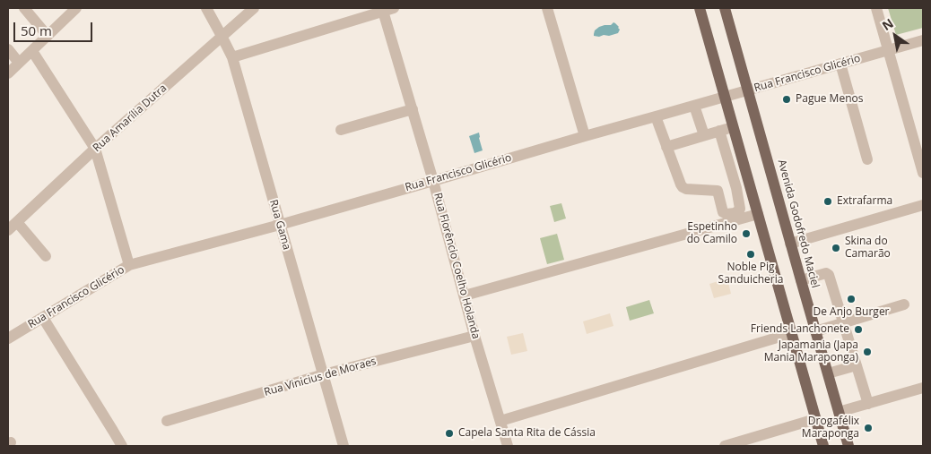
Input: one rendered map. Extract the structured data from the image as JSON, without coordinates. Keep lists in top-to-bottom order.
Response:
{
  "streets": {
    "main road": ["Avenida Godofredo Maciel"],
    "street": [
      "Rua Francisco Glicério",
      "Rua Amarília Dutra",
      "Rua Gama",
      "Rua Florêncio Coelho Holanda",
      "Rua Vinicius de Moraes"
    ]
  },
  "crossings": [
    ["Rua Francisco Glicério", "Avenida Godofredo Maciel"],
    ["Rua Francisco Glicério", "Rua Gama"],
    ["Rua Francisco Glicério", "Rua Florêncio Coelho Holanda"],
    ["Rua Amarília Dutra", "Rua Gama"],
    ["Rua Gama", "Rua Vinicius de Moraes"],
    ["Rua Florêncio Coelho Holanda", "Rua Vinicius de Moraes"]
  ],
  "places": [
    "Pague Menos",
    "Extrafarma",
    "Espetinho do Camilo",
    "Skina do Camarão",
    "Noble Pig Sanduicheria",
    "De Anjo Burger",
    "Friends Lanchonete",
    "Japamania (Japa Mania Maraponga)",
    "Drogafélix Maraponga",
    "Capela Santa Rita de Cássia"
  ],
  "scale_bar": "50 m",
  "north": "top left"
}
